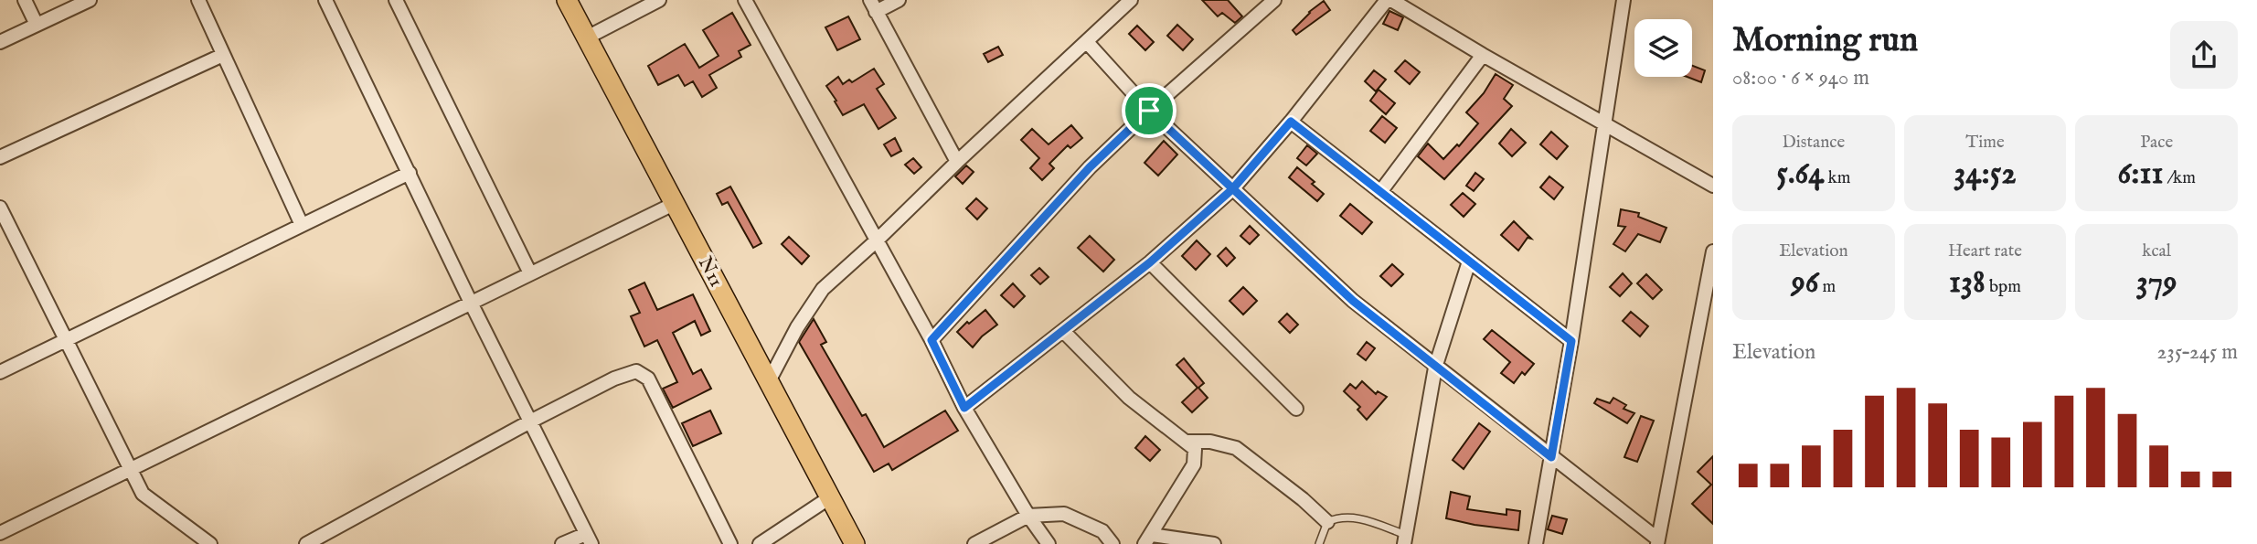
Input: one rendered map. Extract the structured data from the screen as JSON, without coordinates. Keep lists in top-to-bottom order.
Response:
{
  "streets": {
    "main road": ["N11"]
  },
  "page": {
    "heading": ["Morning run", "08:00 · 6 × 940 m"],
    "stats": [
      ["Distance", "5.64 km"],
      ["Time", "34:52"],
      ["Pace", "6:11 /km"],
      ["Elevation", "96 m"],
      ["Heart rate", "138 bpm"],
      ["kcal", "379"]
    ],
    "chart": ["Elevation", "235–245 m"]
  }
}
